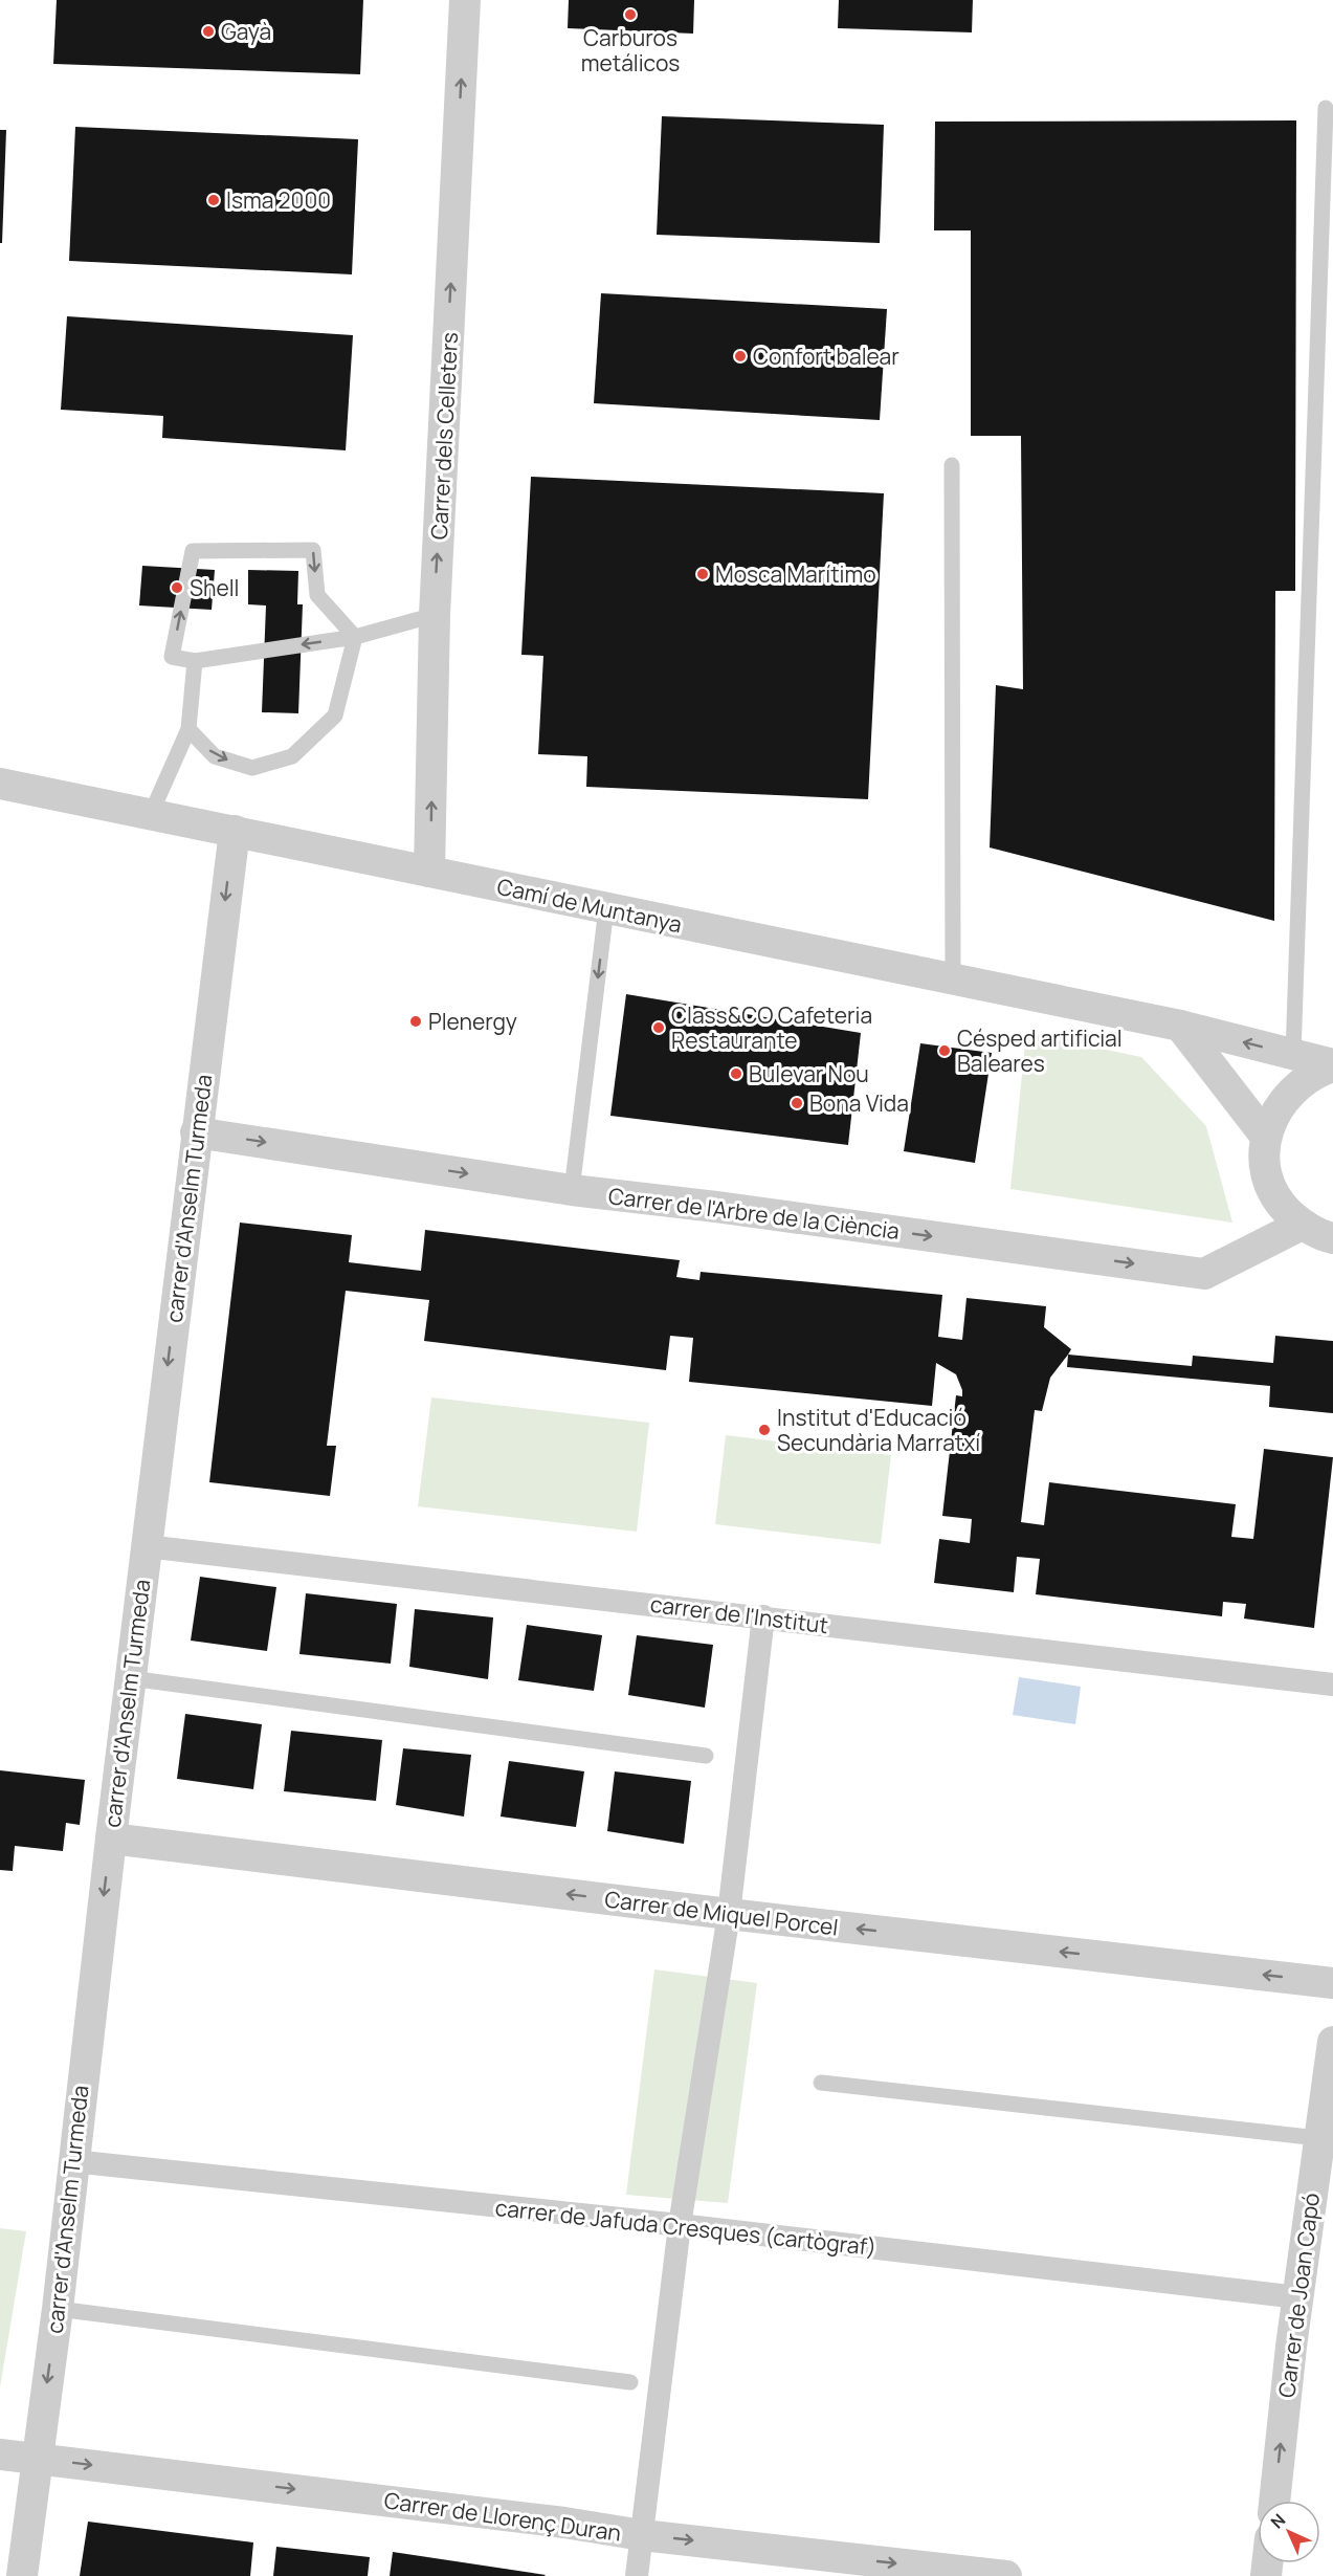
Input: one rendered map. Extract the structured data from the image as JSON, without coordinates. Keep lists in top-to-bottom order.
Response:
{
  "streets": {
    "street": [
      "Carrer dels Celleters",
      "Camí de Muntanya",
      "carrer d'Anselm Turmeda",
      "Carrer de l'Arbre de la Ciència",
      "carrer de l'Institut",
      "Carrer de Miquel Porcel",
      "carrer de Jafuda Cresques (cartògraf)",
      "Carrer de Joan Capó",
      "Carrer de Llorenç Duran"
    ]
  },
  "crossings": [
    ["Carrer dels Celleters", "Camí de Muntanya"],
    ["Camí de Muntanya", "carrer d'Anselm Turmeda"],
    ["carrer d'Anselm Turmeda", "Carrer de l'Arbre de la Ciència"],
    ["carrer d'Anselm Turmeda", "carrer de l'Institut"],
    ["carrer d'Anselm Turmeda", "Carrer de Miquel Porcel"],
    ["carrer d'Anselm Turmeda", "carrer de Jafuda Cresques (cartògraf)"],
    ["carrer d'Anselm Turmeda", "Carrer de Llorenç Duran"],
    ["carrer de Jafuda Cresques (cartògraf)", "Carrer de Joan Capó"]
  ],
  "one_way": [
    "Carrer dels Celleters",
    "carrer d'Anselm Turmeda",
    "Carrer de l'Arbre de la Ciència",
    "Carrer de Miquel Porcel",
    "Carrer de Joan Capó",
    "Carrer de Llorenç Duran"
  ],
  "places": [
    "Carburos metálicos",
    "Gayà",
    "Isma 2000",
    "Confort balear",
    "Mosca Marítimo",
    "Shell",
    "Plenergy",
    "Class&CO Cafeteria Restaurante",
    "Césped artificial Baleares",
    "Bulevar Nou",
    "Bona Vida",
    "Institut d'Educació Secundària Marratxí"
  ],
  "north": "top left"
}
